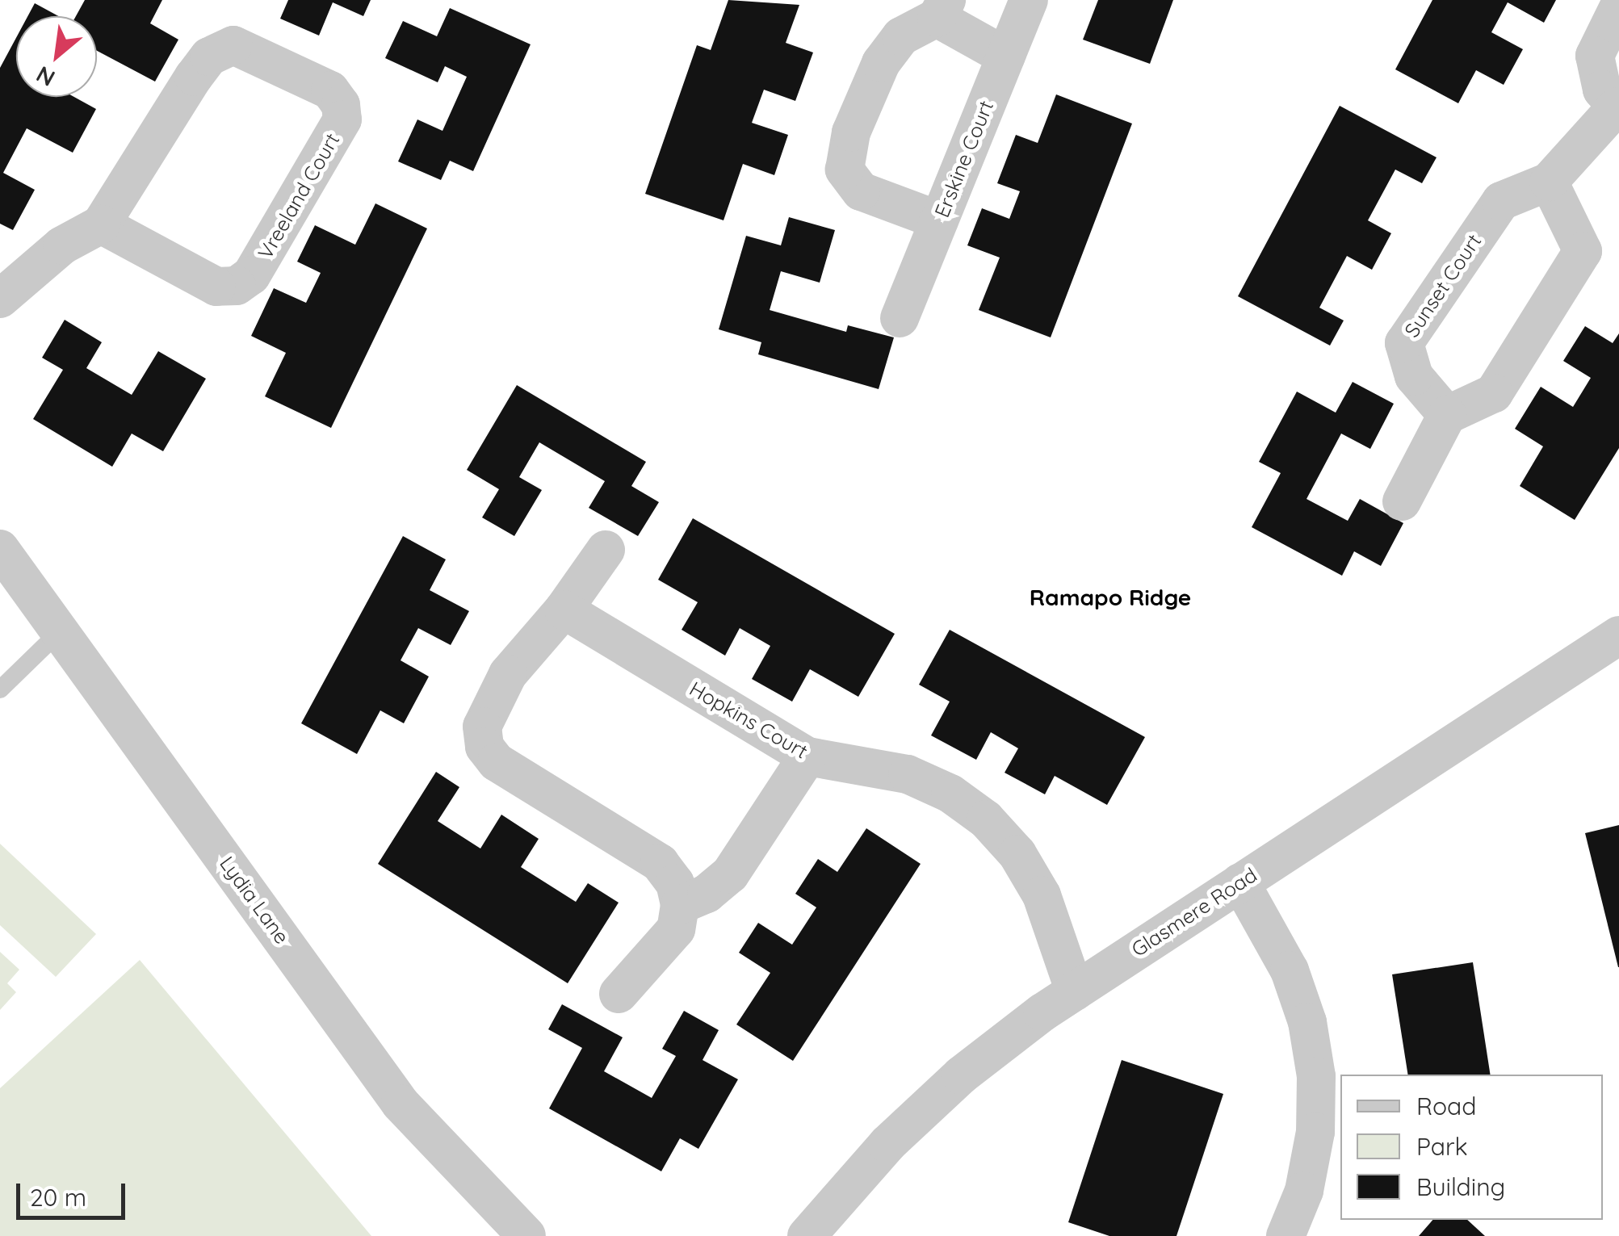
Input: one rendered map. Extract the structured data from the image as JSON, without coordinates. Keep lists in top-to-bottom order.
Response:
{
  "streets": {
    "street": [
      "Erskine Court",
      "Vreeland Court",
      "Sunset Court",
      "Hopkins Court",
      "Lydia Lane",
      "Glasmere Road"
    ]
  },
  "crossings": [
    ["Hopkins Court", "Glasmere Road"]
  ],
  "districts": ["Ramapo Ridge"],
  "legend": ["Road", "Park", "Building"],
  "scale_bar": "20 m",
  "north": "bottom left"
}
